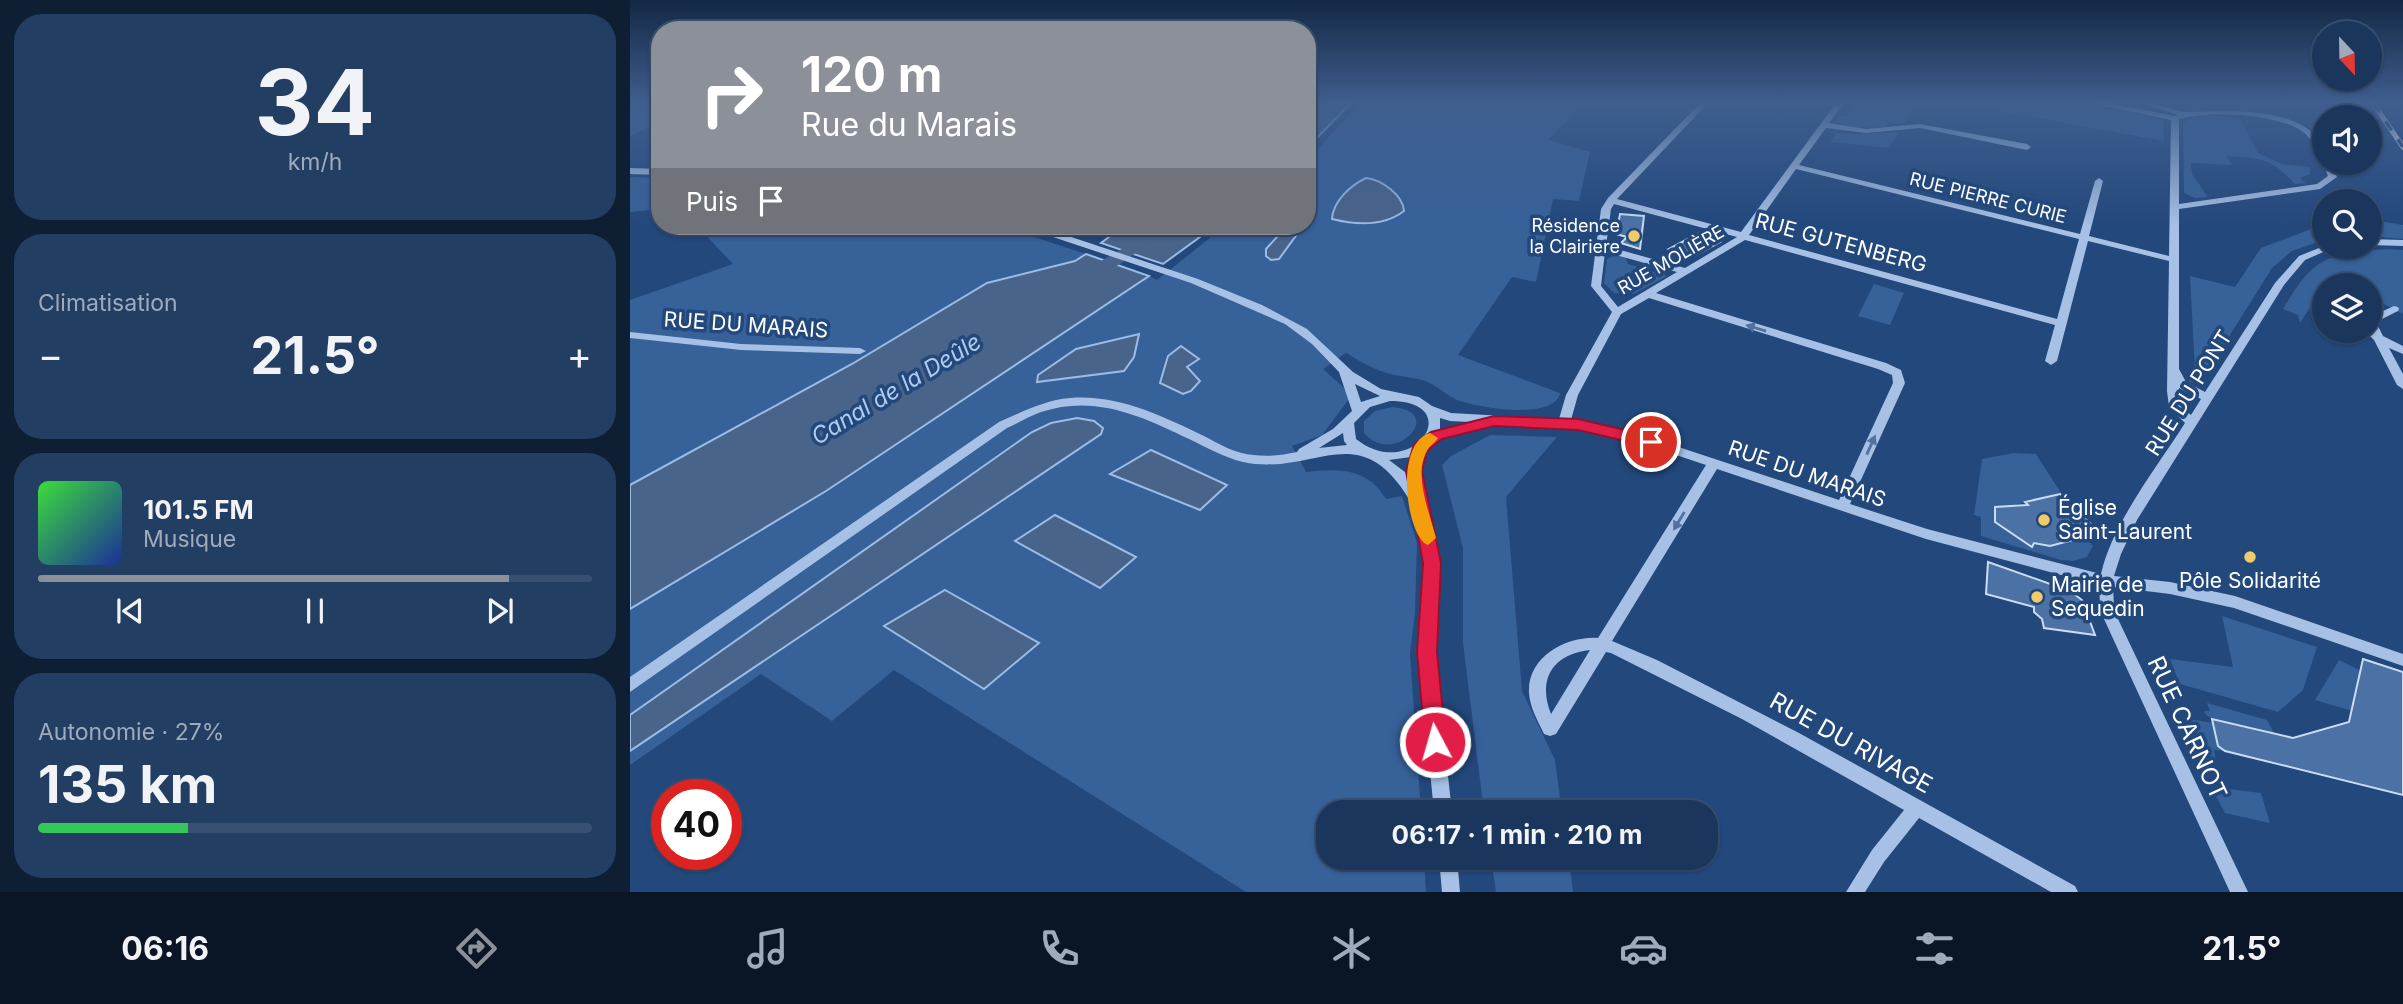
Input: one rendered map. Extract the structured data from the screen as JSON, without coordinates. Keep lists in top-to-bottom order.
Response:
{
  "streets": {
    "street": [
      "RUE PIERRE CURIE",
      "RUE GUTENBERG",
      "RUE MOLIÈRE",
      "RUE DU MARAIS",
      "RUE DU PONT",
      "RUE CARNOT",
      "RUE DU RIVAGE"
    ]
  },
  "crossings": [
    ["RUE PIERRE CURIE", "RUE MOLIÈRE"],
    ["RUE GUTENBERG", "RUE MOLIÈRE"],
    ["RUE DU MARAIS", "RUE DU PONT"],
    ["RUE DU MARAIS", "RUE CARNOT"],
    ["RUE DU PONT", "RUE CARNOT"]
  ],
  "water": ["Canal de la Deûle"],
  "places": [
    "Résidence la Clairiere",
    "Église Saint-Laurent",
    "Pôle Solidarité",
    "Mairie de Sequedin"
  ],
  "north": "bottom",
  "page": {
    "tile": [
      ["34", "km/h"],
      "Climatisation",
      ["Autonomie · 27%", "135 km"]
    ],
    "turn": ["120 m", "Rue du Marais"],
    "then": "Puis",
    "heat": ["−", "21.5°", "+"],
    "song": ["101.5 FM", "Musique"],
    "limit": "40",
    "trip": "06:17 · 1 min · 210 m",
    "tabs": ["06:16", "21.5°"]
  }
}
